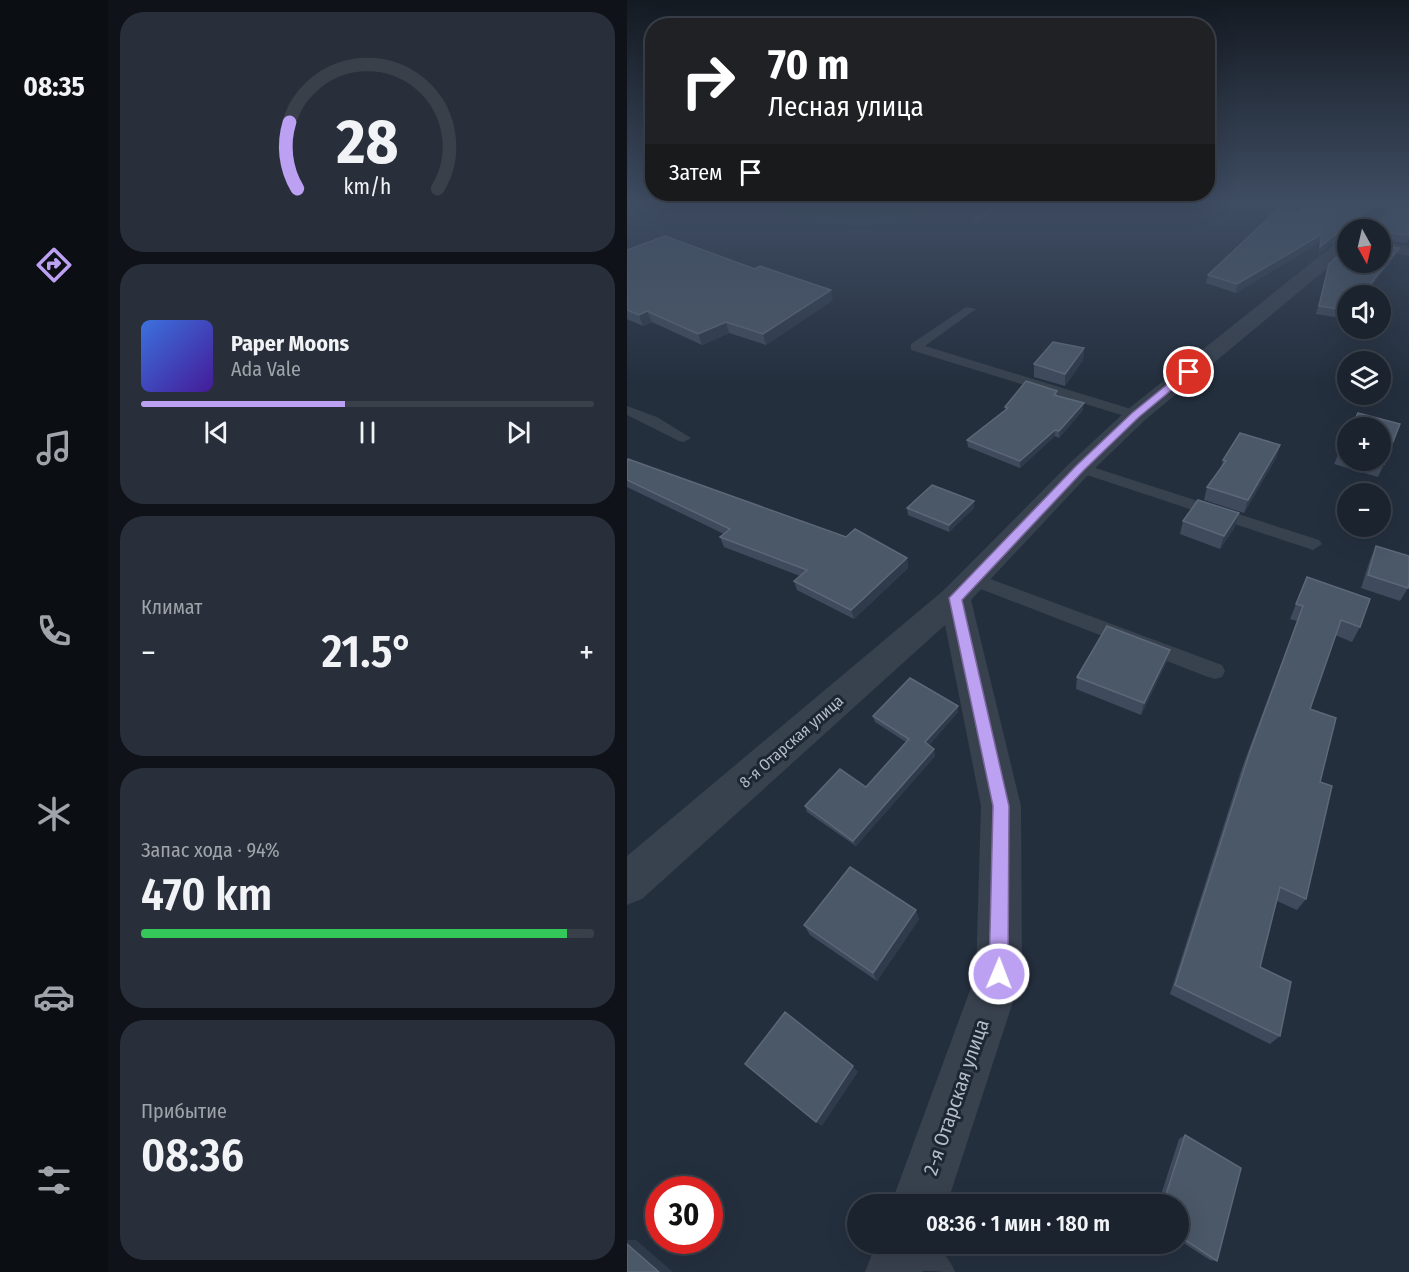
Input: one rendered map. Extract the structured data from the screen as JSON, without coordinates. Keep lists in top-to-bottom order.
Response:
{
  "streets": {
    "street": ["8-я Отарская улица", "2-я Отарская улица"]
  },
  "crossings": [
    ["8-я Отарская улица", "2-я Отарская улица"]
  ],
  "north": "bottom",
  "page": {
    "tabs": "08:35",
    "turn": ["70 m", "Лесная улица"],
    "then": "Затем",
    "map_buttons": ["+", "−"],
    "song": ["Paper Moons", "Ada Vale"],
    "tile": [
      "Климат",
      ["Запас хода · 94%", "470 km"],
      ["Прибытие", "08:36"]
    ],
    "heat": ["−", "21.5°", "+"],
    "limit": "30",
    "trip": "08:36 · 1 мин · 180 m",
    "gauge": ["28", "km/h"]
  }
}
